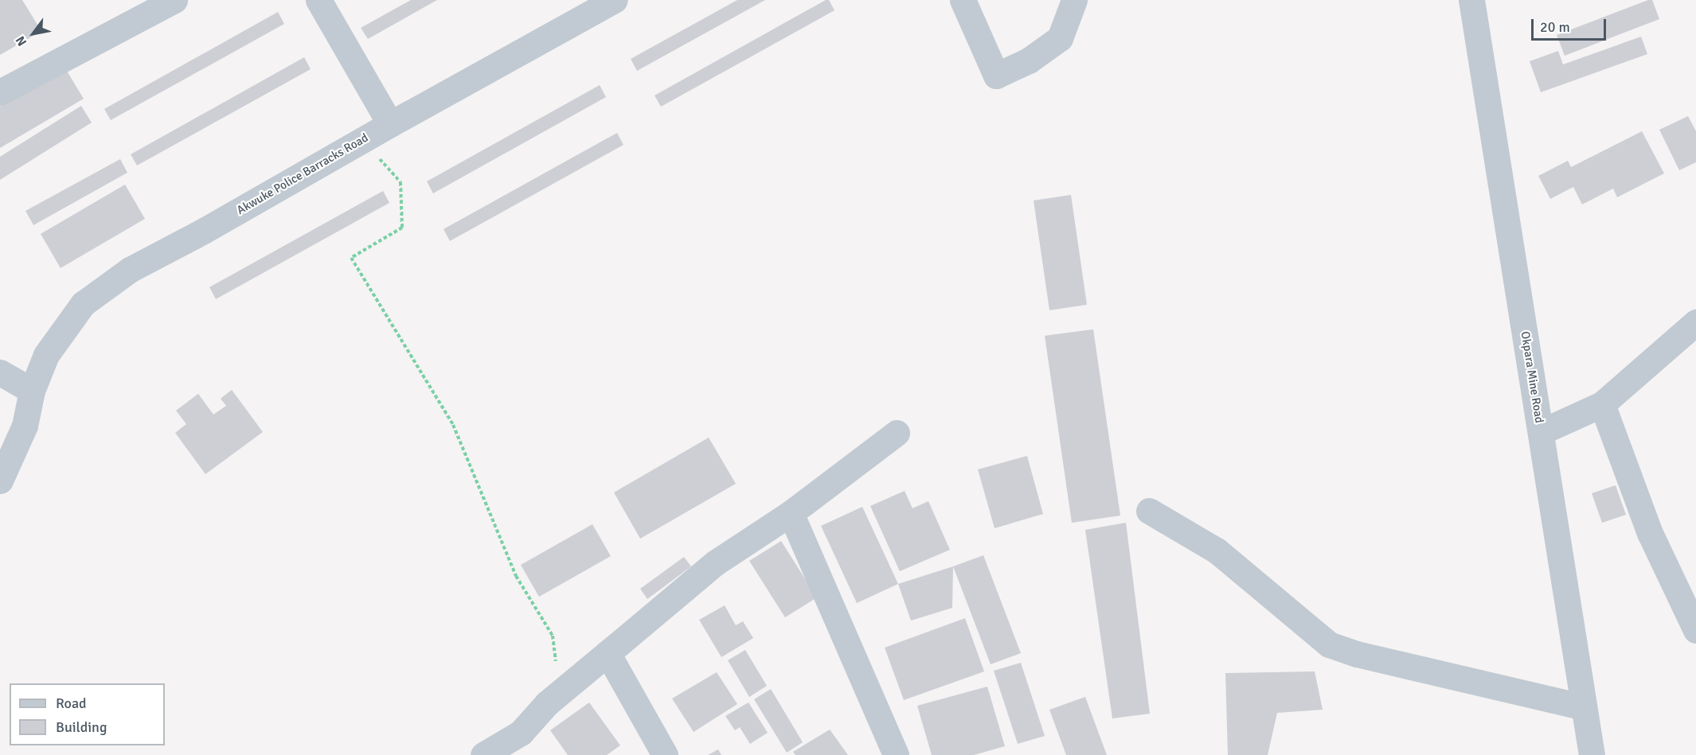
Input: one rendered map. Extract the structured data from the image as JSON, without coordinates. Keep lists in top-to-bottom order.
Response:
{
  "streets": {
    "street": ["Akwuke Police Barracks Road", "Okpara Mine Road"]
  },
  "legend": ["Road", "Building"],
  "scale_bar": "20 m",
  "north": "bottom left"
}
